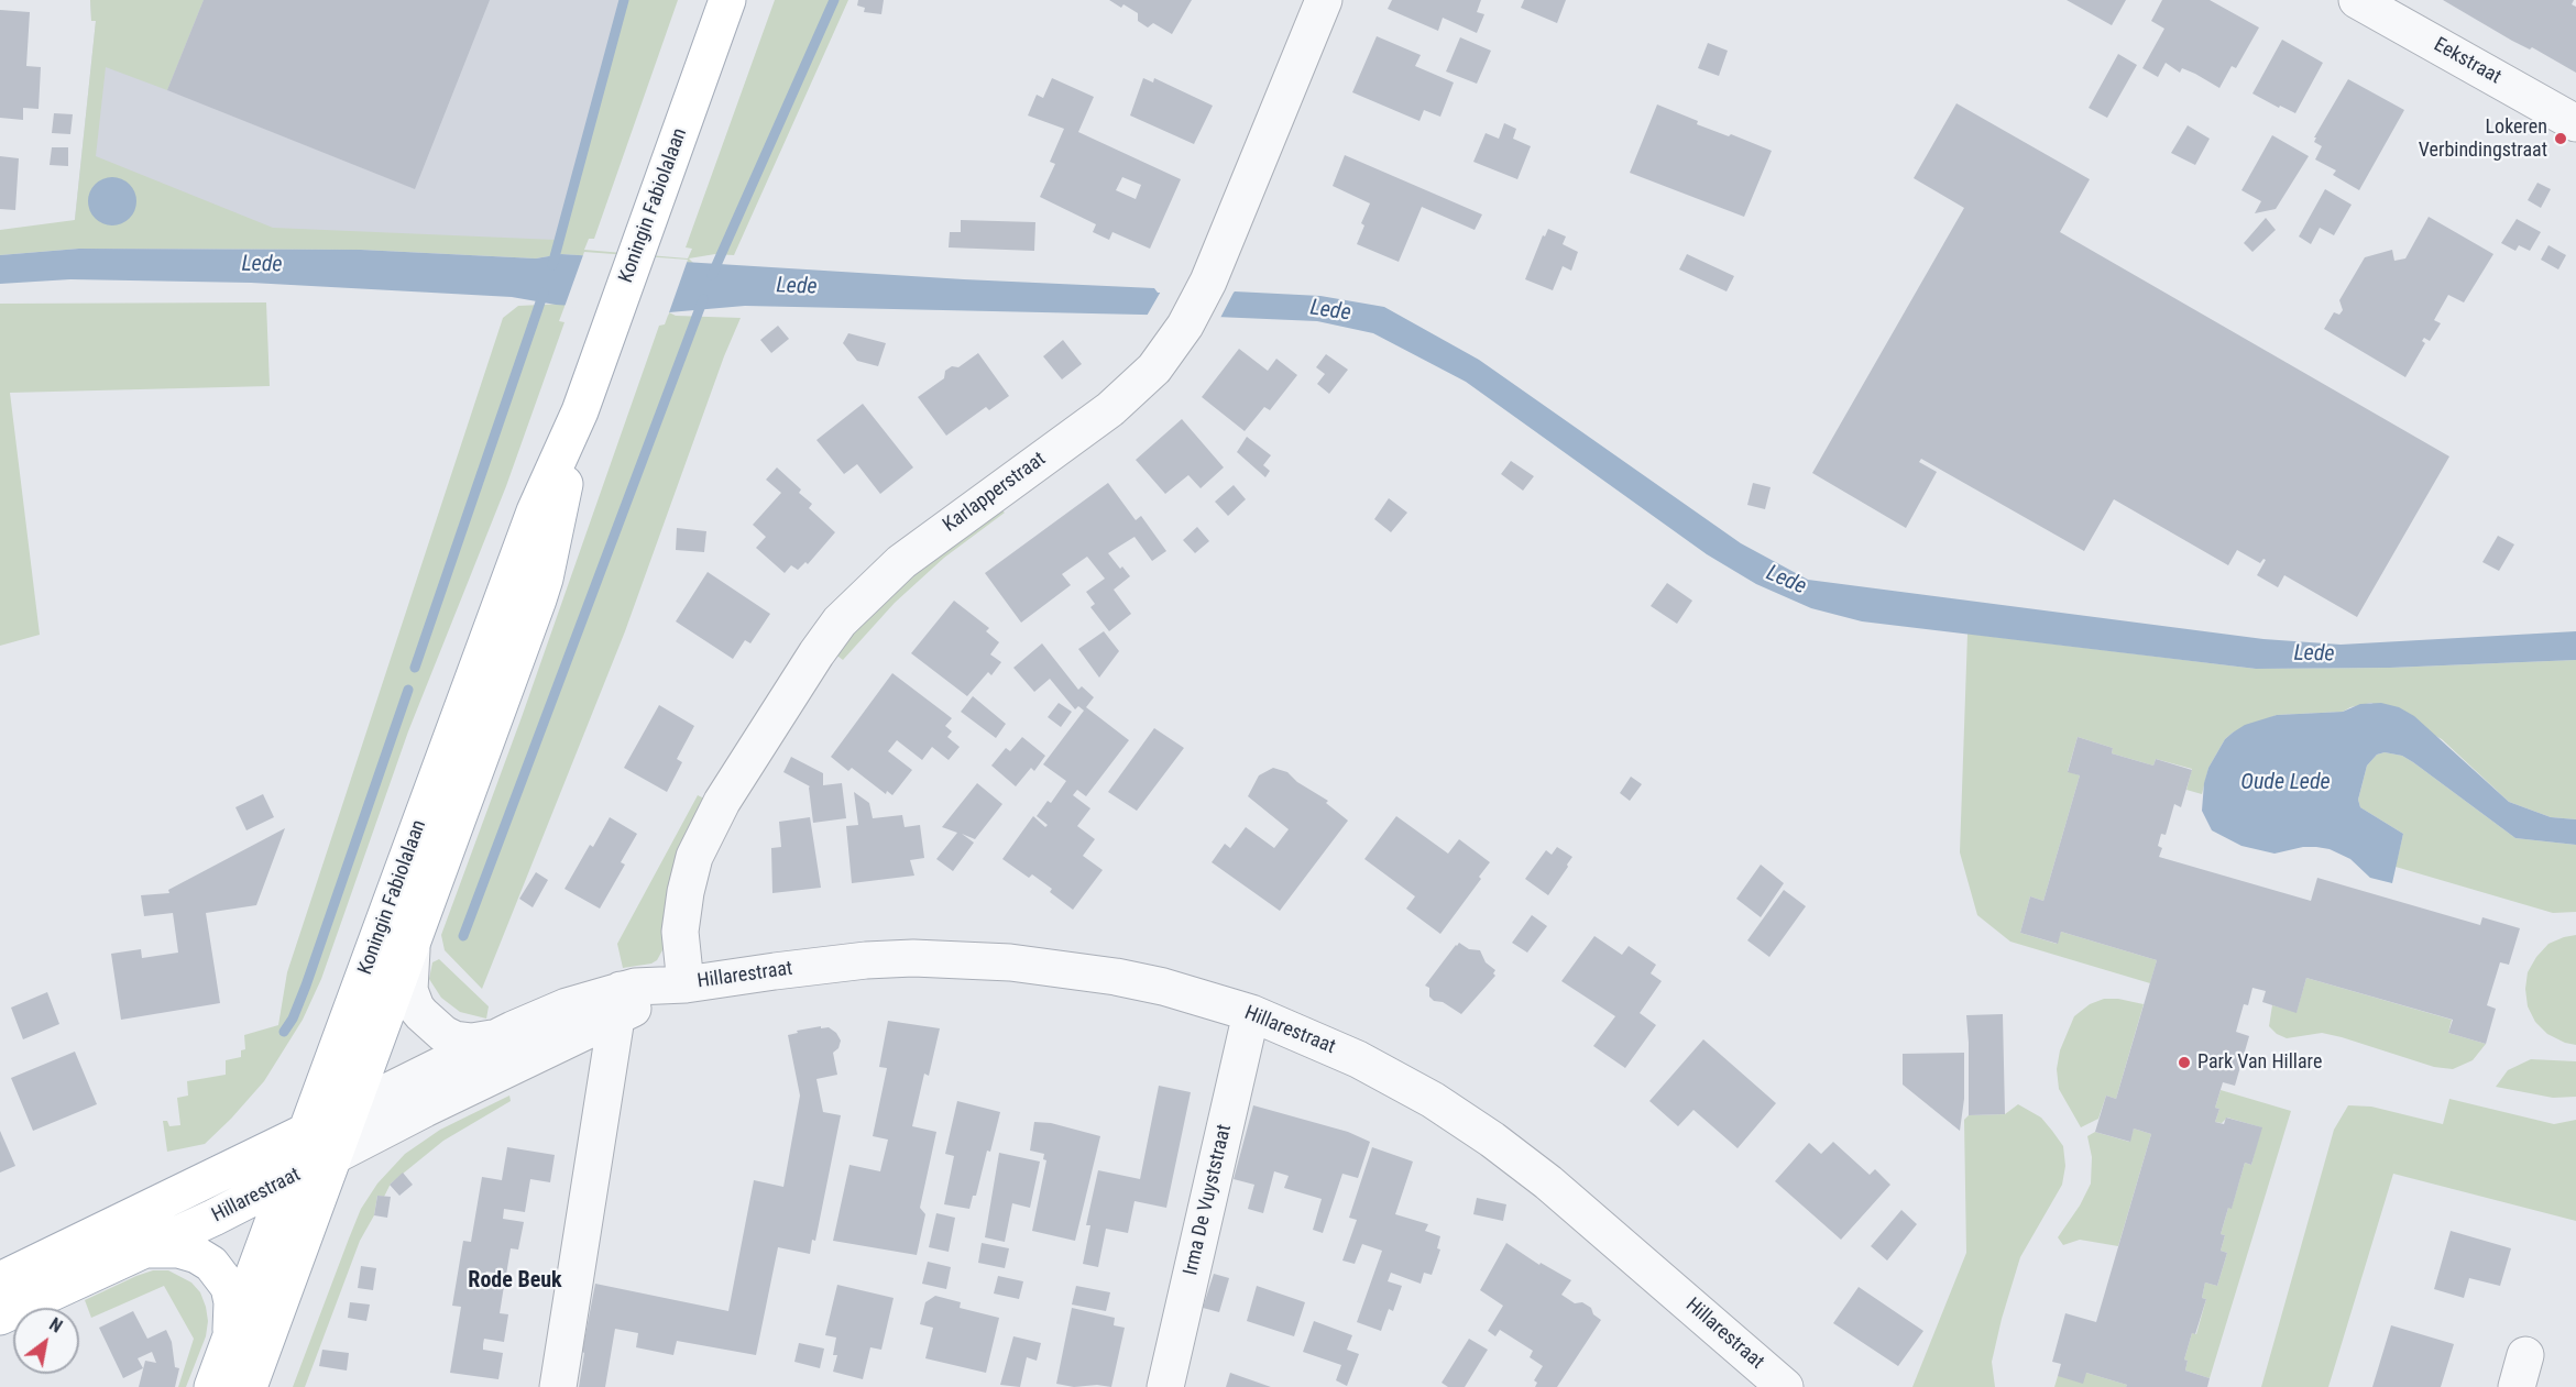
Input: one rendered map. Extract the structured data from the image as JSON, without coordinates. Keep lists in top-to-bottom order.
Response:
{
  "streets": {
    "main road": ["Koningin Fabiolalaan", "Hillarestraat"],
    "street": ["Eekstraat", "Karlapperstraat", "Irma De Vuyststraat"]
  },
  "crossings": [
    ["Koningin Fabiolalaan", "Hillarestraat"],
    ["Karlapperstraat", "Hillarestraat"],
    ["Hillarestraat", "Irma De Vuyststraat"]
  ],
  "districts": ["Rode Beuk"],
  "water": ["Lede", "Oude Lede"],
  "places": ["Lokeren Verbindingstraat", "Park Van Hillare"],
  "north": "top right"
}
